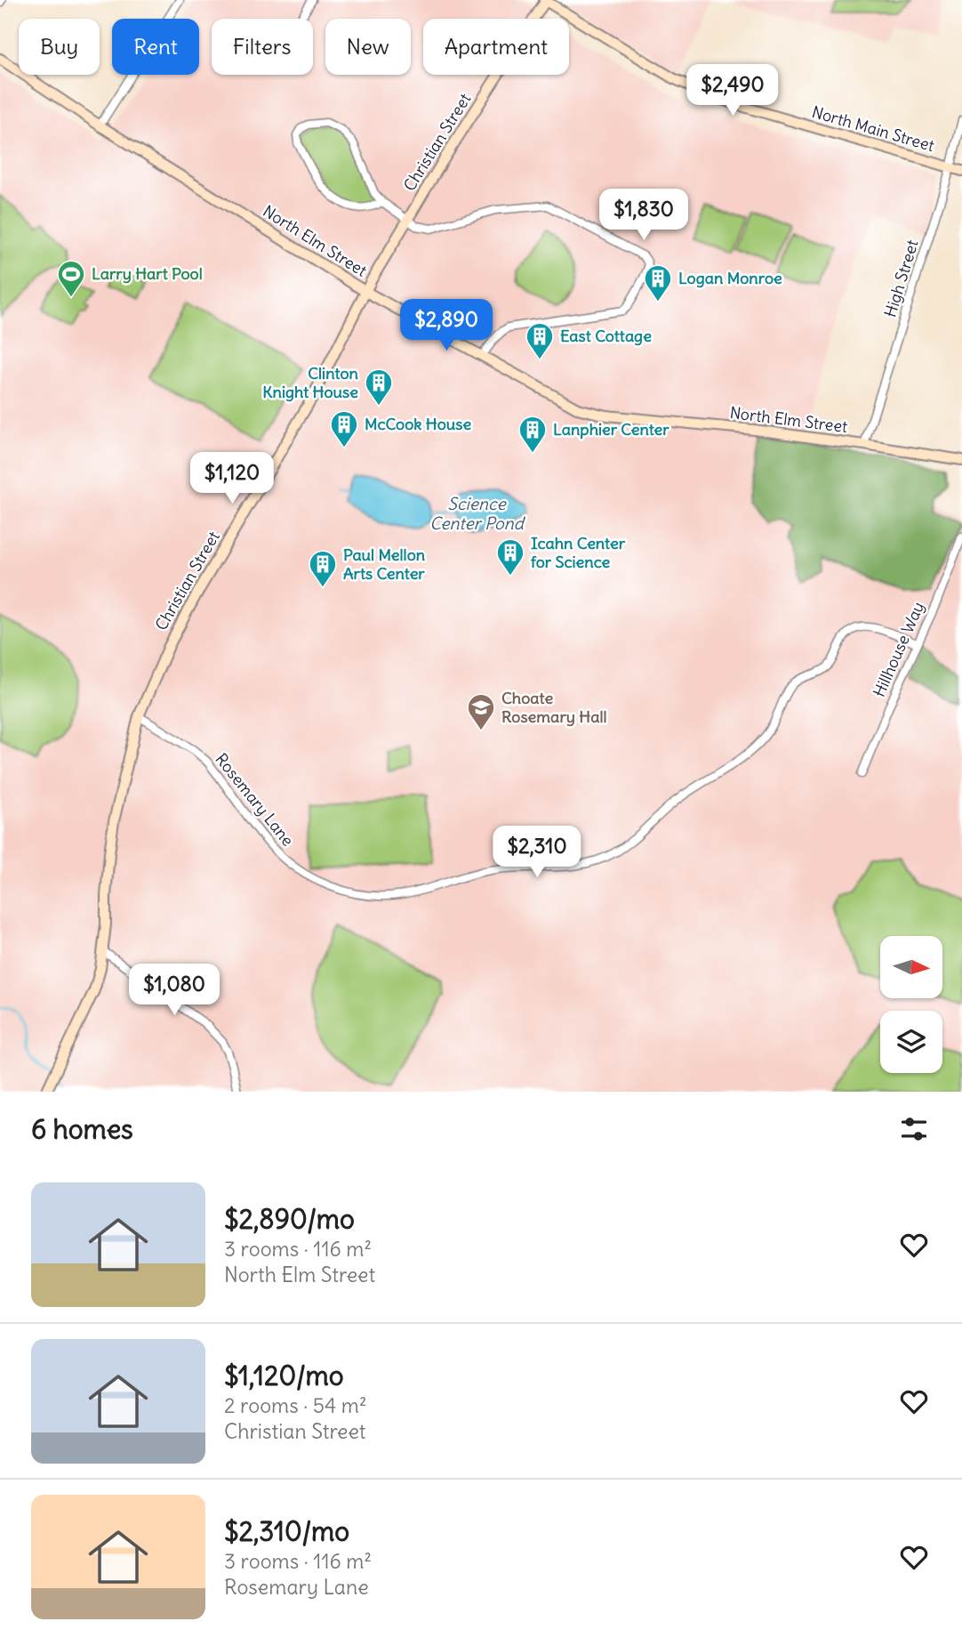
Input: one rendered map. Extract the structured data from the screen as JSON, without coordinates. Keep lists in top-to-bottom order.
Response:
{
  "streets": {
    "main road": ["North Main Street", "Christian Street", "North Elm Street"],
    "street": ["High Street", "Hillhouse Way", "Rosemary Lane"]
  },
  "crossings": [
    ["North Main Street", "Christian Street"],
    ["North Main Street", "High Street"],
    ["Christian Street", "North Elm Street"],
    ["Christian Street", "Rosemary Lane"],
    ["North Elm Street", "High Street"],
    ["Hillhouse Way", "Rosemary Lane"]
  ],
  "water": ["Science Center Pond"],
  "places": {
    "sports": ["Larry Hart Pool"],
    "building": [
      "Logan Monroe",
      "East Cottage",
      "Clinton Knight House",
      "McCook House",
      "Lanphier Center",
      "Icahn Center for Science",
      "Paul Mellon Arts Center"
    ],
    "school or university": ["Choate Rosemary Hall"]
  },
  "north": "right",
  "page": {
    "chip": [
      "Buy",
      "Rent",
      "Filters",
      "New",
      "Apartment"
    ],
    "price": [
      "$2,490",
      "$1,830",
      "$2,890",
      "$1,120",
      "$2,310",
      "$1,080"
    ],
    "heading": "6 homes",
    "list": [
      {
        "name": "$2,890/mo",
        "note": "3 rooms · 116 m² · North Elm Street"
      },
      {
        "name": "$1,120/mo",
        "note": "2 rooms · 54 m² · Christian Street"
      },
      {
        "name": "$2,310/mo",
        "note": "3 rooms · 116 m² · Rosemary Lane"
      }
    ]
  }
}
